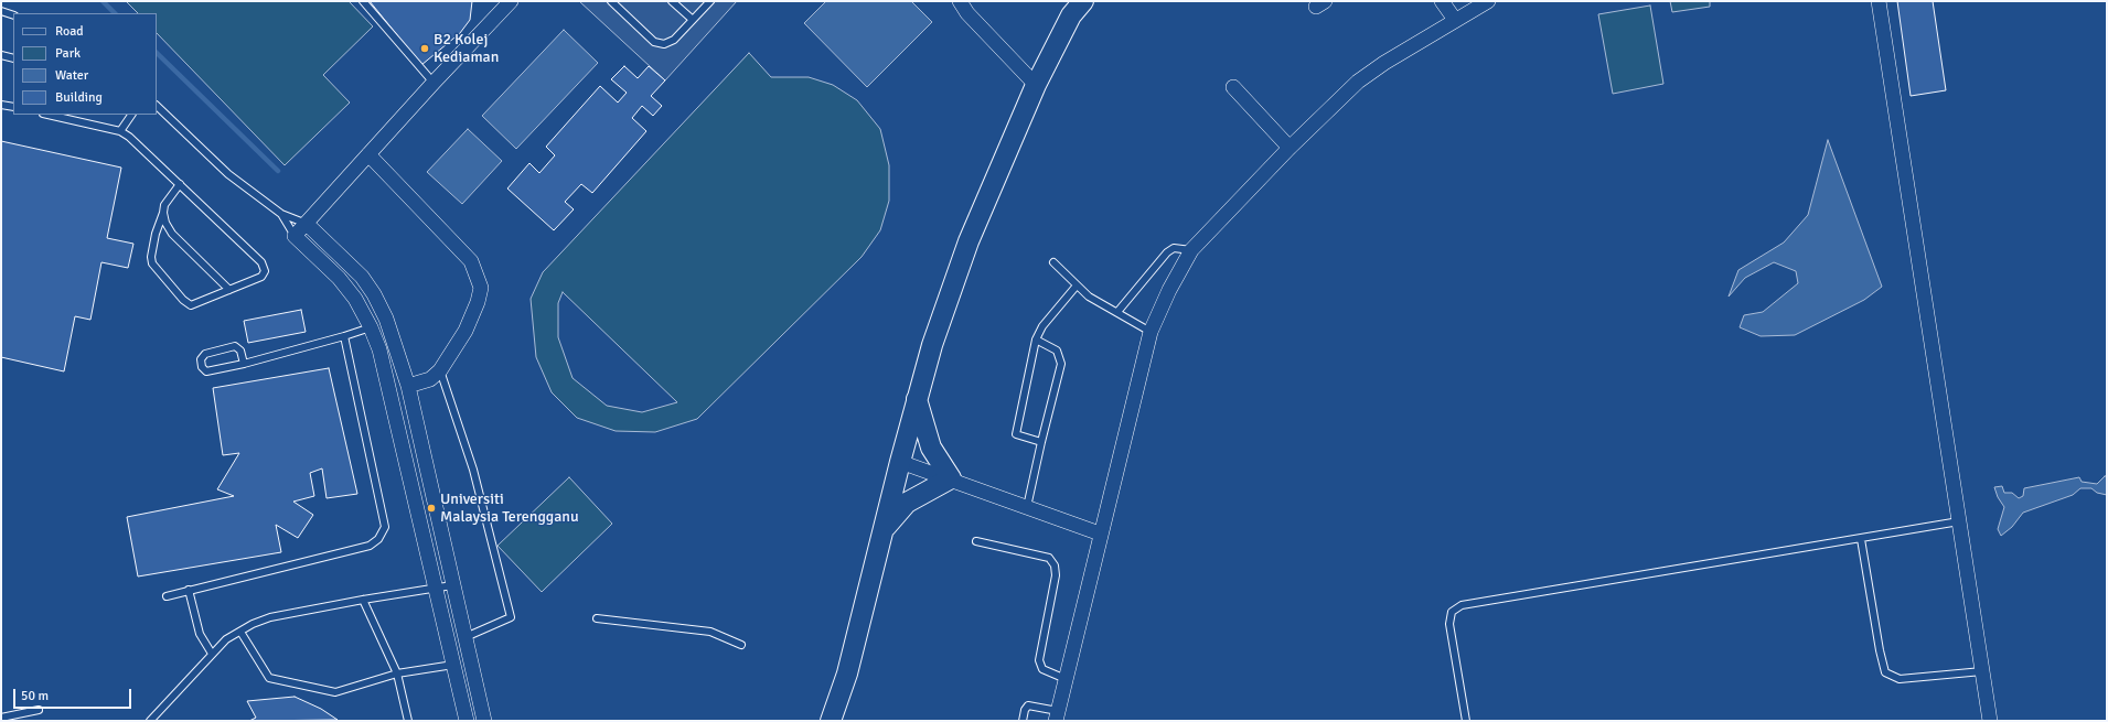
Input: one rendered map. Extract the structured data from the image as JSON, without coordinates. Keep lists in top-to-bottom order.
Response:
{
  "places": ["B2 Kolej Kediaman", "Universiti Malaysia Terengganu"],
  "legend": [
    "Road",
    "Park",
    "Water",
    "Building"
  ],
  "scale_bar": "50 m"
}
